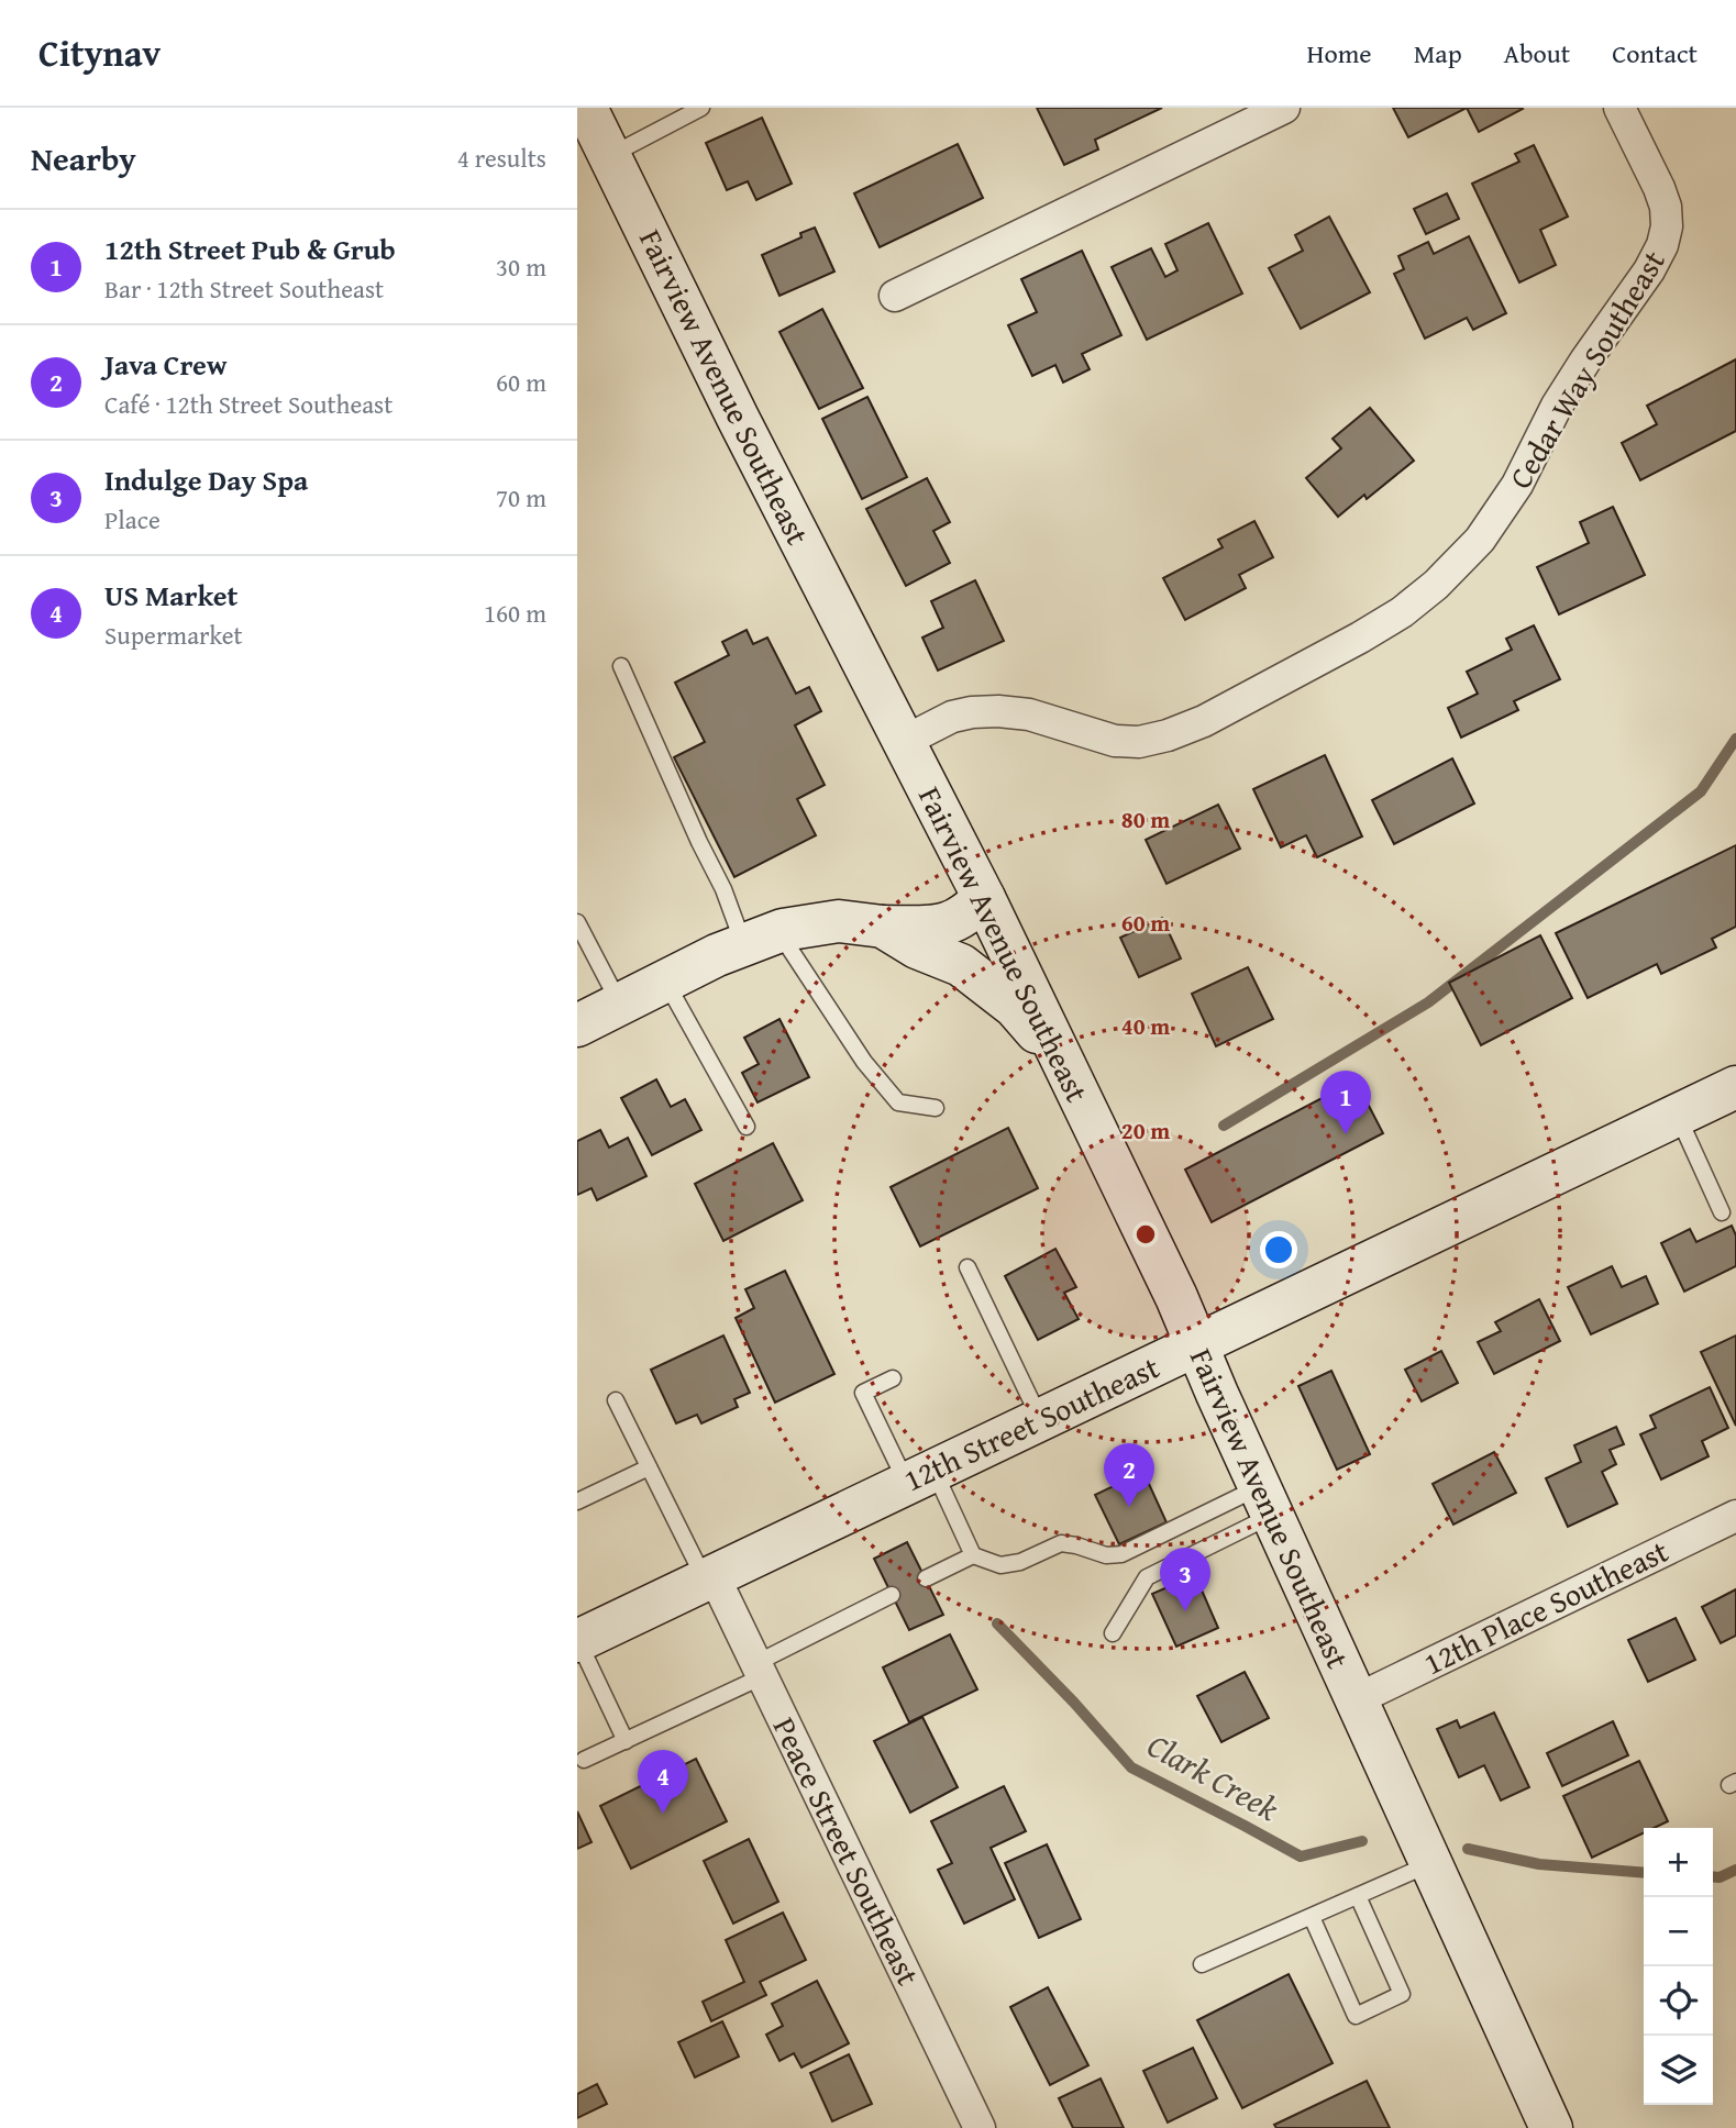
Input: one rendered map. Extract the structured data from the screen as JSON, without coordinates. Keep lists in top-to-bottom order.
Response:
{
  "streets": {
    "main road": ["Fairview Avenue Southeast", "12th Street Southeast"],
    "street": ["Cedar Way Southeast", "12th Place Southeast", "Peace Street Southeast"]
  },
  "crossings": [
    ["Cedar Way Southeast", "Fairview Avenue Southeast"],
    ["Fairview Avenue Southeast", "12th Street Southeast"],
    ["Fairview Avenue Southeast", "12th Place Southeast"],
    ["12th Street Southeast", "Peace Street Southeast"]
  ],
  "water": ["Clark Creek"],
  "page": {
    "header": "Citynav",
    "nav": [
      "Home",
      "Map",
      "About",
      "Contact"
    ],
    "heading": ["Nearby", "4 results"],
    "list": [
      {
        "mark": "1",
        "name": "12th Street Pub & Grub",
        "note": "Bar · 12th Street Southeast",
        "value": "30 m"
      },
      {
        "mark": "2",
        "name": "Java Crew",
        "note": "Café · 12th Street Southeast",
        "value": "60 m"
      },
      {
        "mark": "3",
        "name": "Indulge Day Spa",
        "note": "Place",
        "value": "70 m"
      },
      {
        "mark": "4",
        "name": "US Market",
        "note": "Supermarket",
        "value": "160 m"
      }
    ],
    "pins": [
      "1",
      "2",
      "3",
      "4"
    ],
    "map_buttons": ["+", "−"]
  },
  "rings": [
    "80 m",
    "60 m",
    "40 m",
    "20 m"
  ]
}
